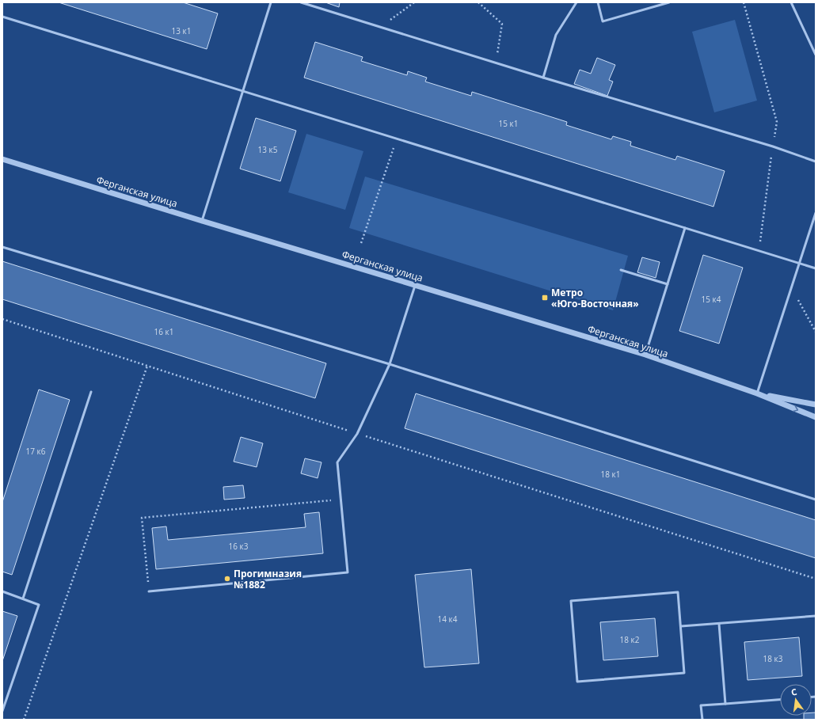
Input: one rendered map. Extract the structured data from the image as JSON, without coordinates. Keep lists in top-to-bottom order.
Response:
{
  "streets": {
    "street": ["Ферганская улица"]
  },
  "places": {
    "transit": ["Метро «Юго-Восточная»"],
    "other": ["Прогимназия №1882"]
  },
  "house_numbers": [
    "13 к1",
    "15 к1",
    "13 к5",
    "15 к4",
    "16 к1",
    "17 к6",
    "18 к1",
    "16 к3",
    "14 к4",
    "18 к2",
    "18 к3"
  ],
  "north": "top"
}
